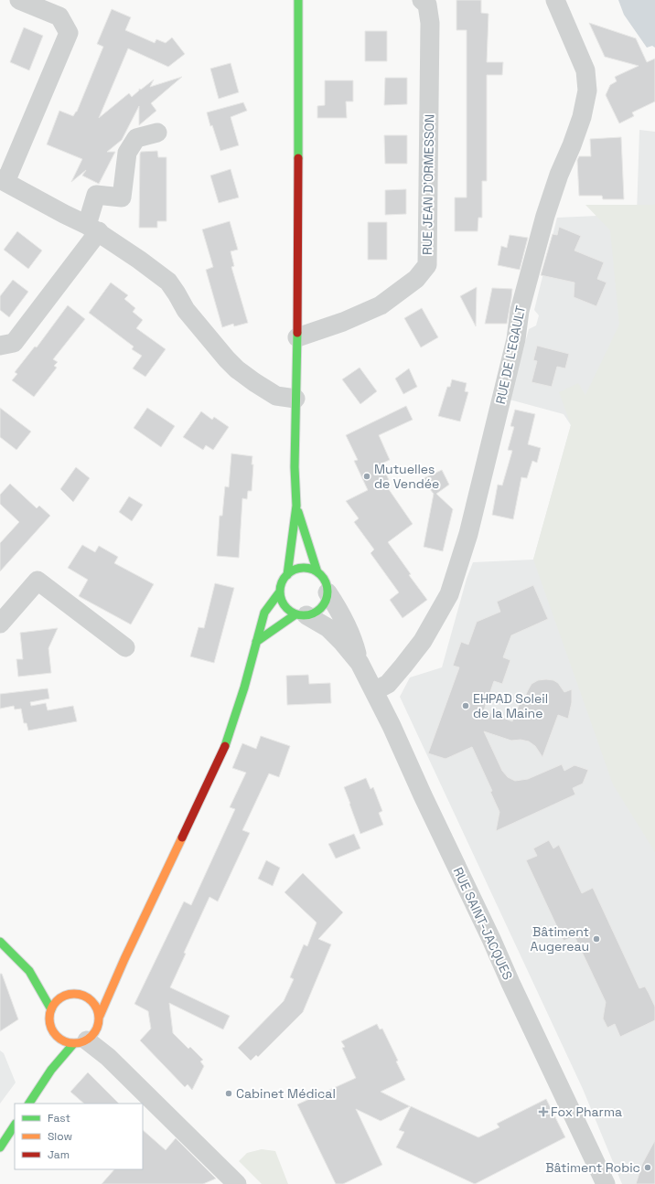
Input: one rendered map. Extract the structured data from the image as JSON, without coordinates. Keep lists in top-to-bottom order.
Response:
{
  "streets": {
    "street": ["RUE JEAN D'ORMESSON", "RUE DE L'EGAULT", "RUE SAINT-JACQUES"]
  },
  "crossings": [
    ["RUE DE L'EGAULT", "RUE SAINT-JACQUES"]
  ],
  "places": {
    "other": [
      "Mutuelles de Vendée",
      "EHPAD Soleil de la Maine",
      "Bâtiment Augereau",
      "Cabinet Médical",
      "Bâtiment Robic"
    ],
    "health": ["Fox Pharma"]
  },
  "legend": ["Fast", "Slow", "Jam"]
}
